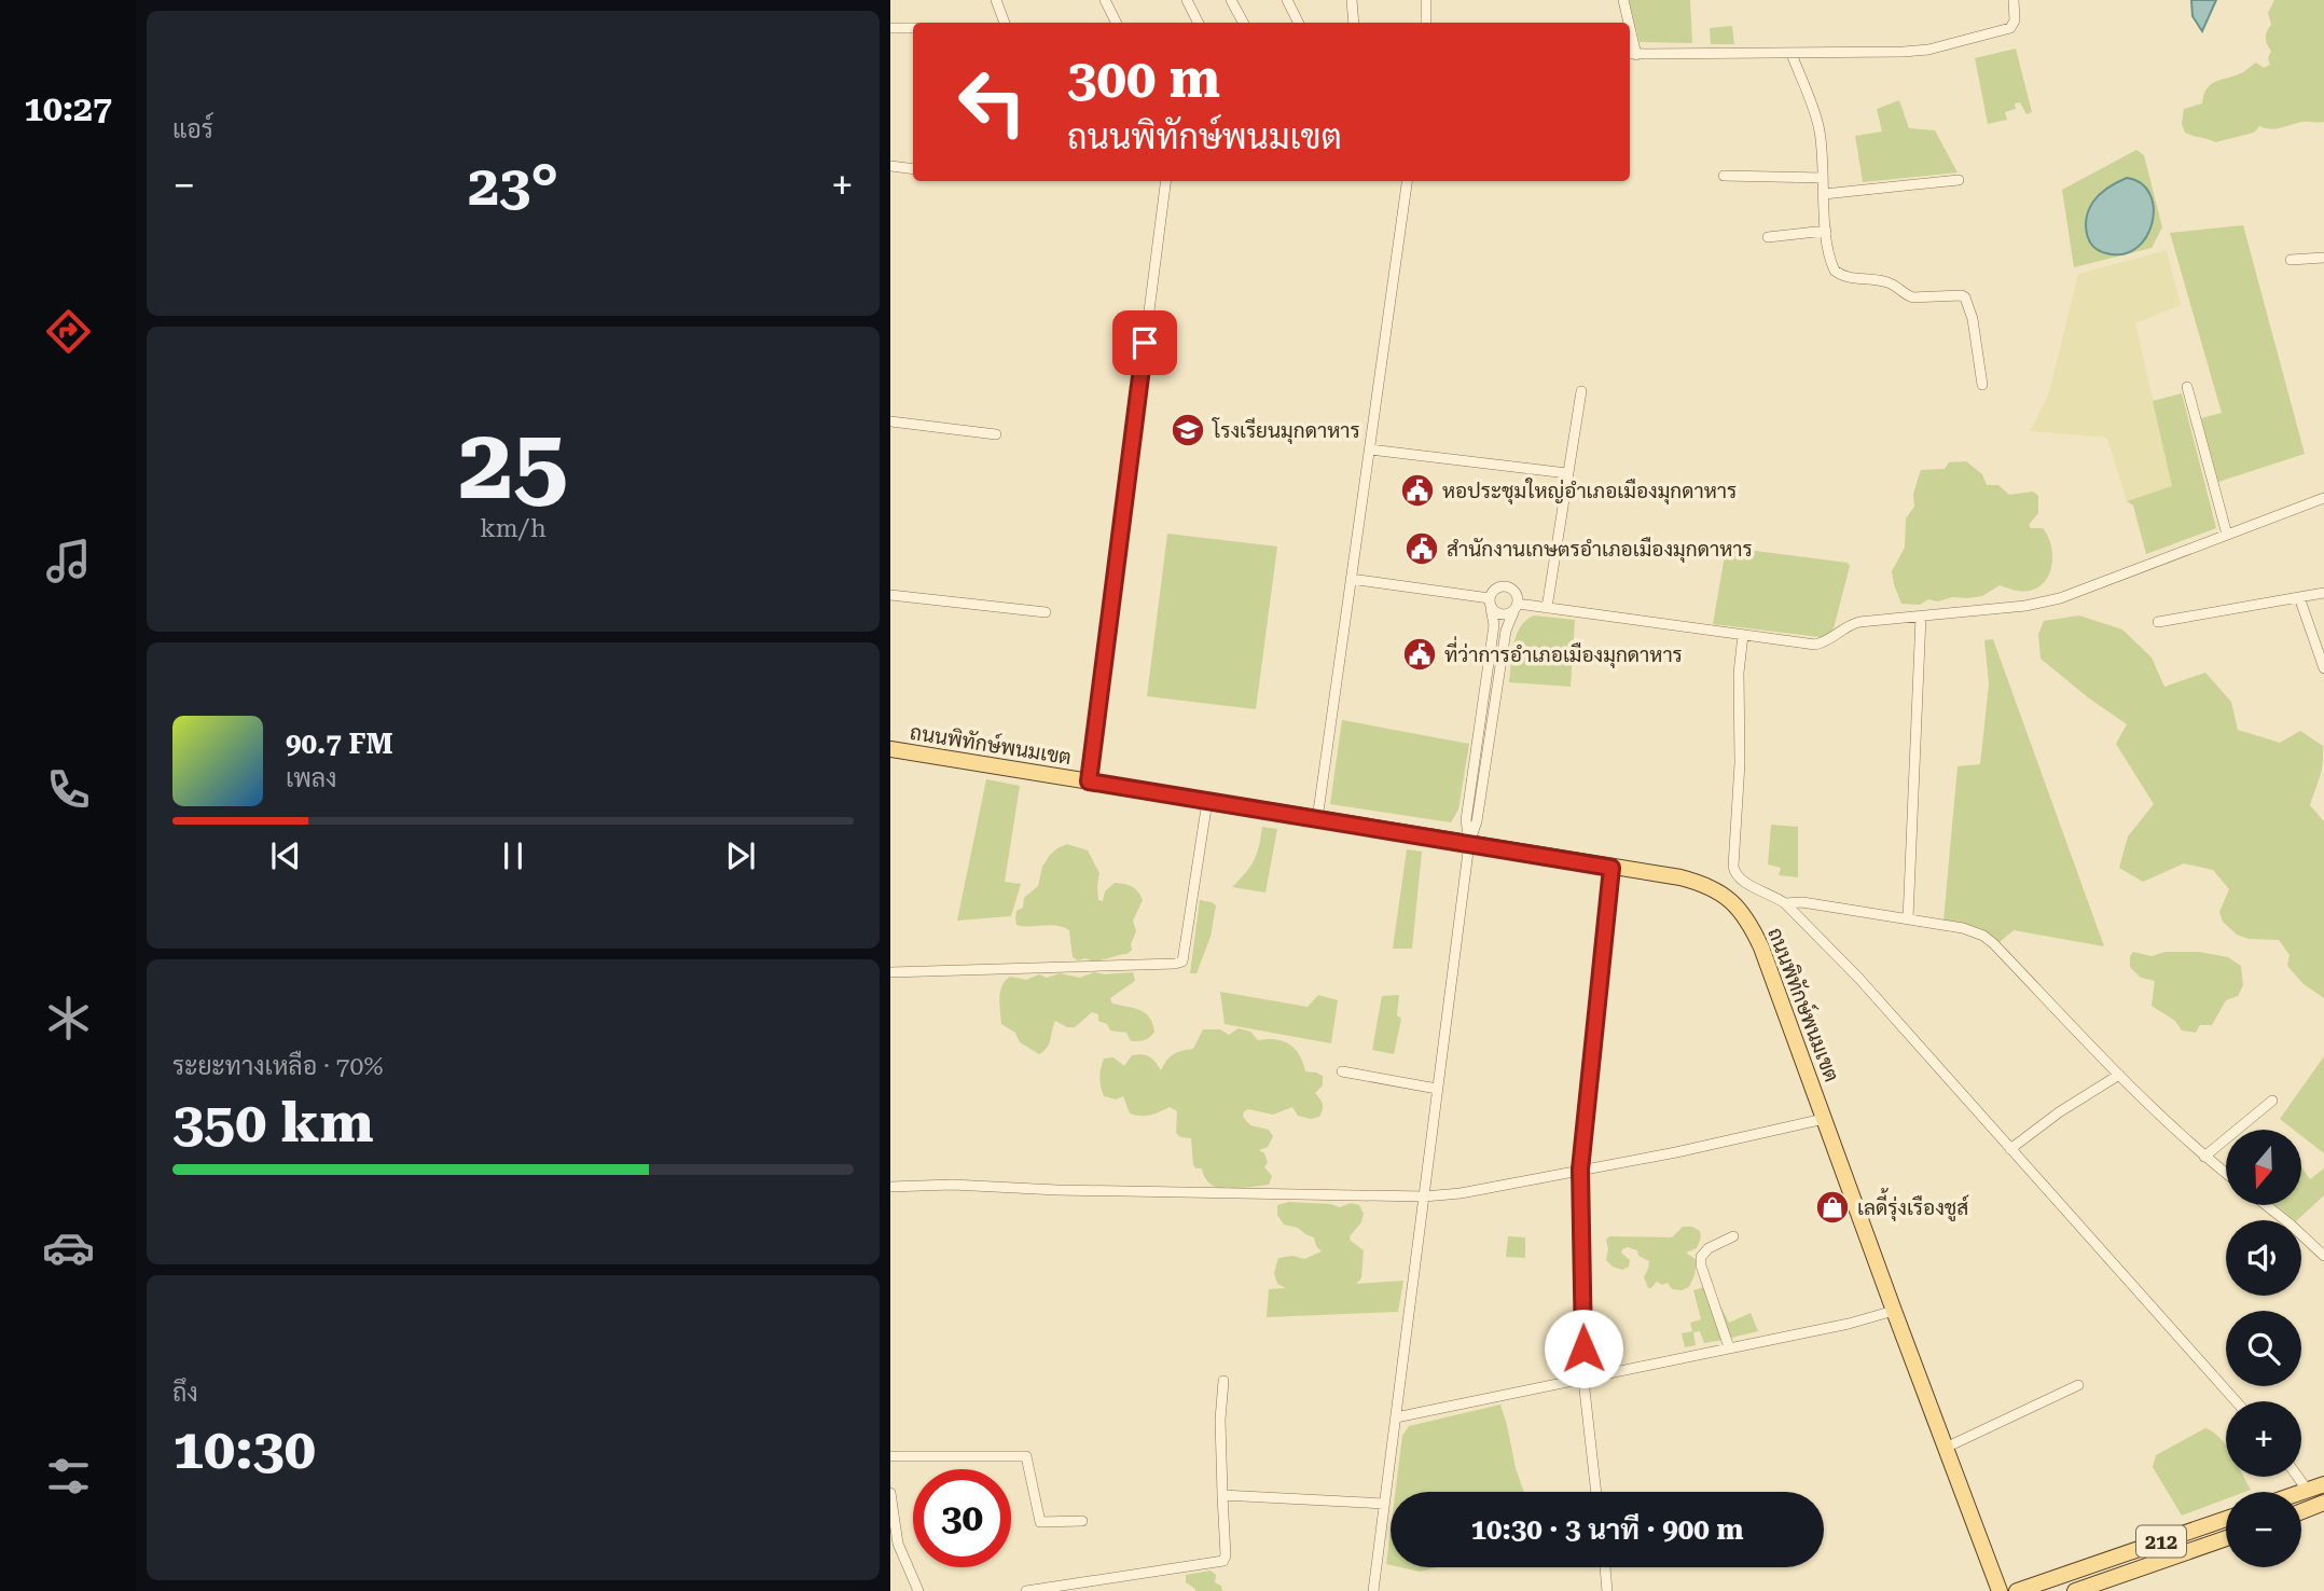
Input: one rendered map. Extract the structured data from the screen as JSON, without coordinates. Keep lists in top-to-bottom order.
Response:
{
  "streets": {
    "main road": ["ถนนพิทักษ์พนมเขต", "212"]
  },
  "places": {
    "school or university": ["โรงเรียนมุกดาหาร"],
    "public building": ["หอประชุมใหญ่อำเภอเมืองมุกดาหาร", "สำนักงานเกษตรอำเภอเมืองมุกดาหาร", "ที่ว่าการอำเภอเมืองมุกดาหาร"],
    "shop": ["เลดี้รุ่งเรืองชูส์"]
  },
  "north": "bottom",
  "page": {
    "tabs": "10:27",
    "tile": [
      "แอร์",
      ["25", "km/h"],
      ["ระยะทางเหลือ · 70%", "350 km"],
      ["ถึง", "10:30"]
    ],
    "turn": ["300 m", "ถนนพิทักษ์พนมเขต"],
    "heat": ["−", "23°", "+"],
    "song": ["90.7 FM", "เพลง"],
    "map_buttons": ["+", "−"],
    "limit": "30",
    "trip": "10:30 · 3 นาที · 900 m"
  }
}
